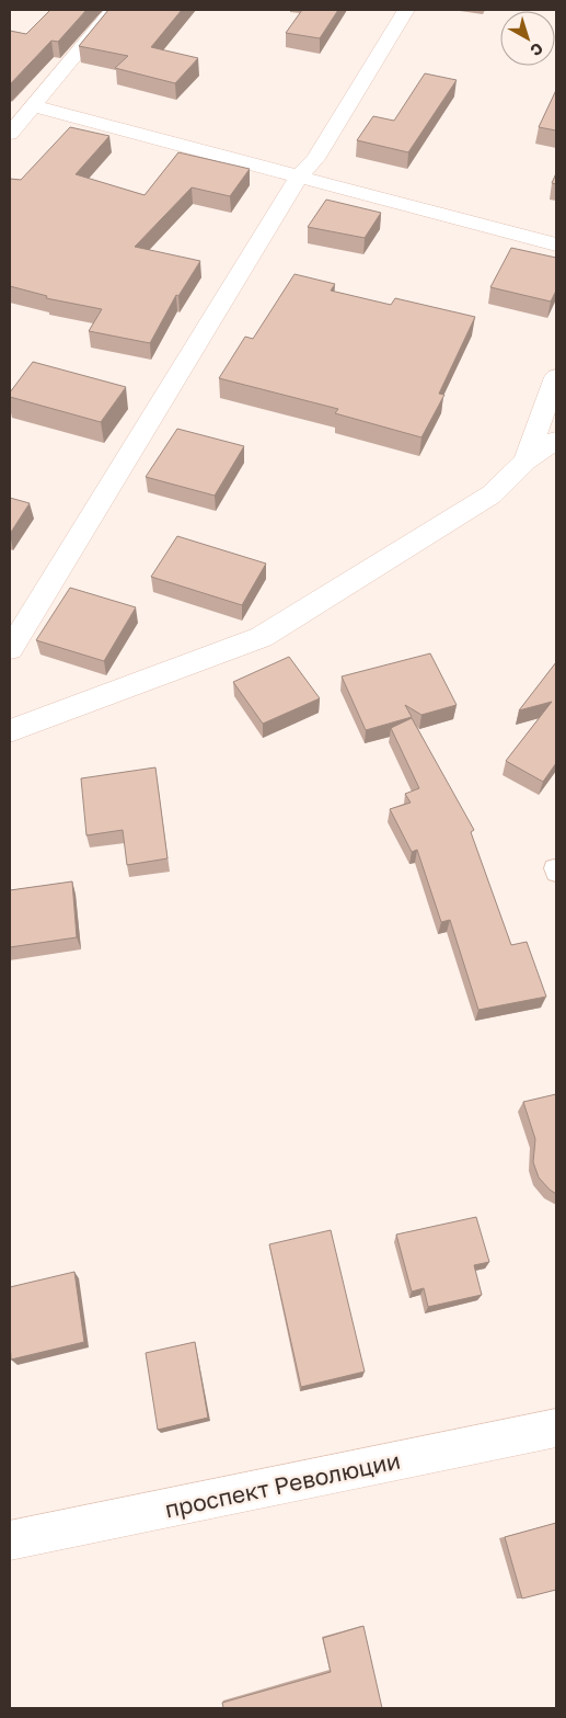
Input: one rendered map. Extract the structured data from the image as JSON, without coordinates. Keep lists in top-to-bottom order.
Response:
{
  "streets": {
    "street": ["проспект Революции"]
  },
  "north": "bottom right"
}
